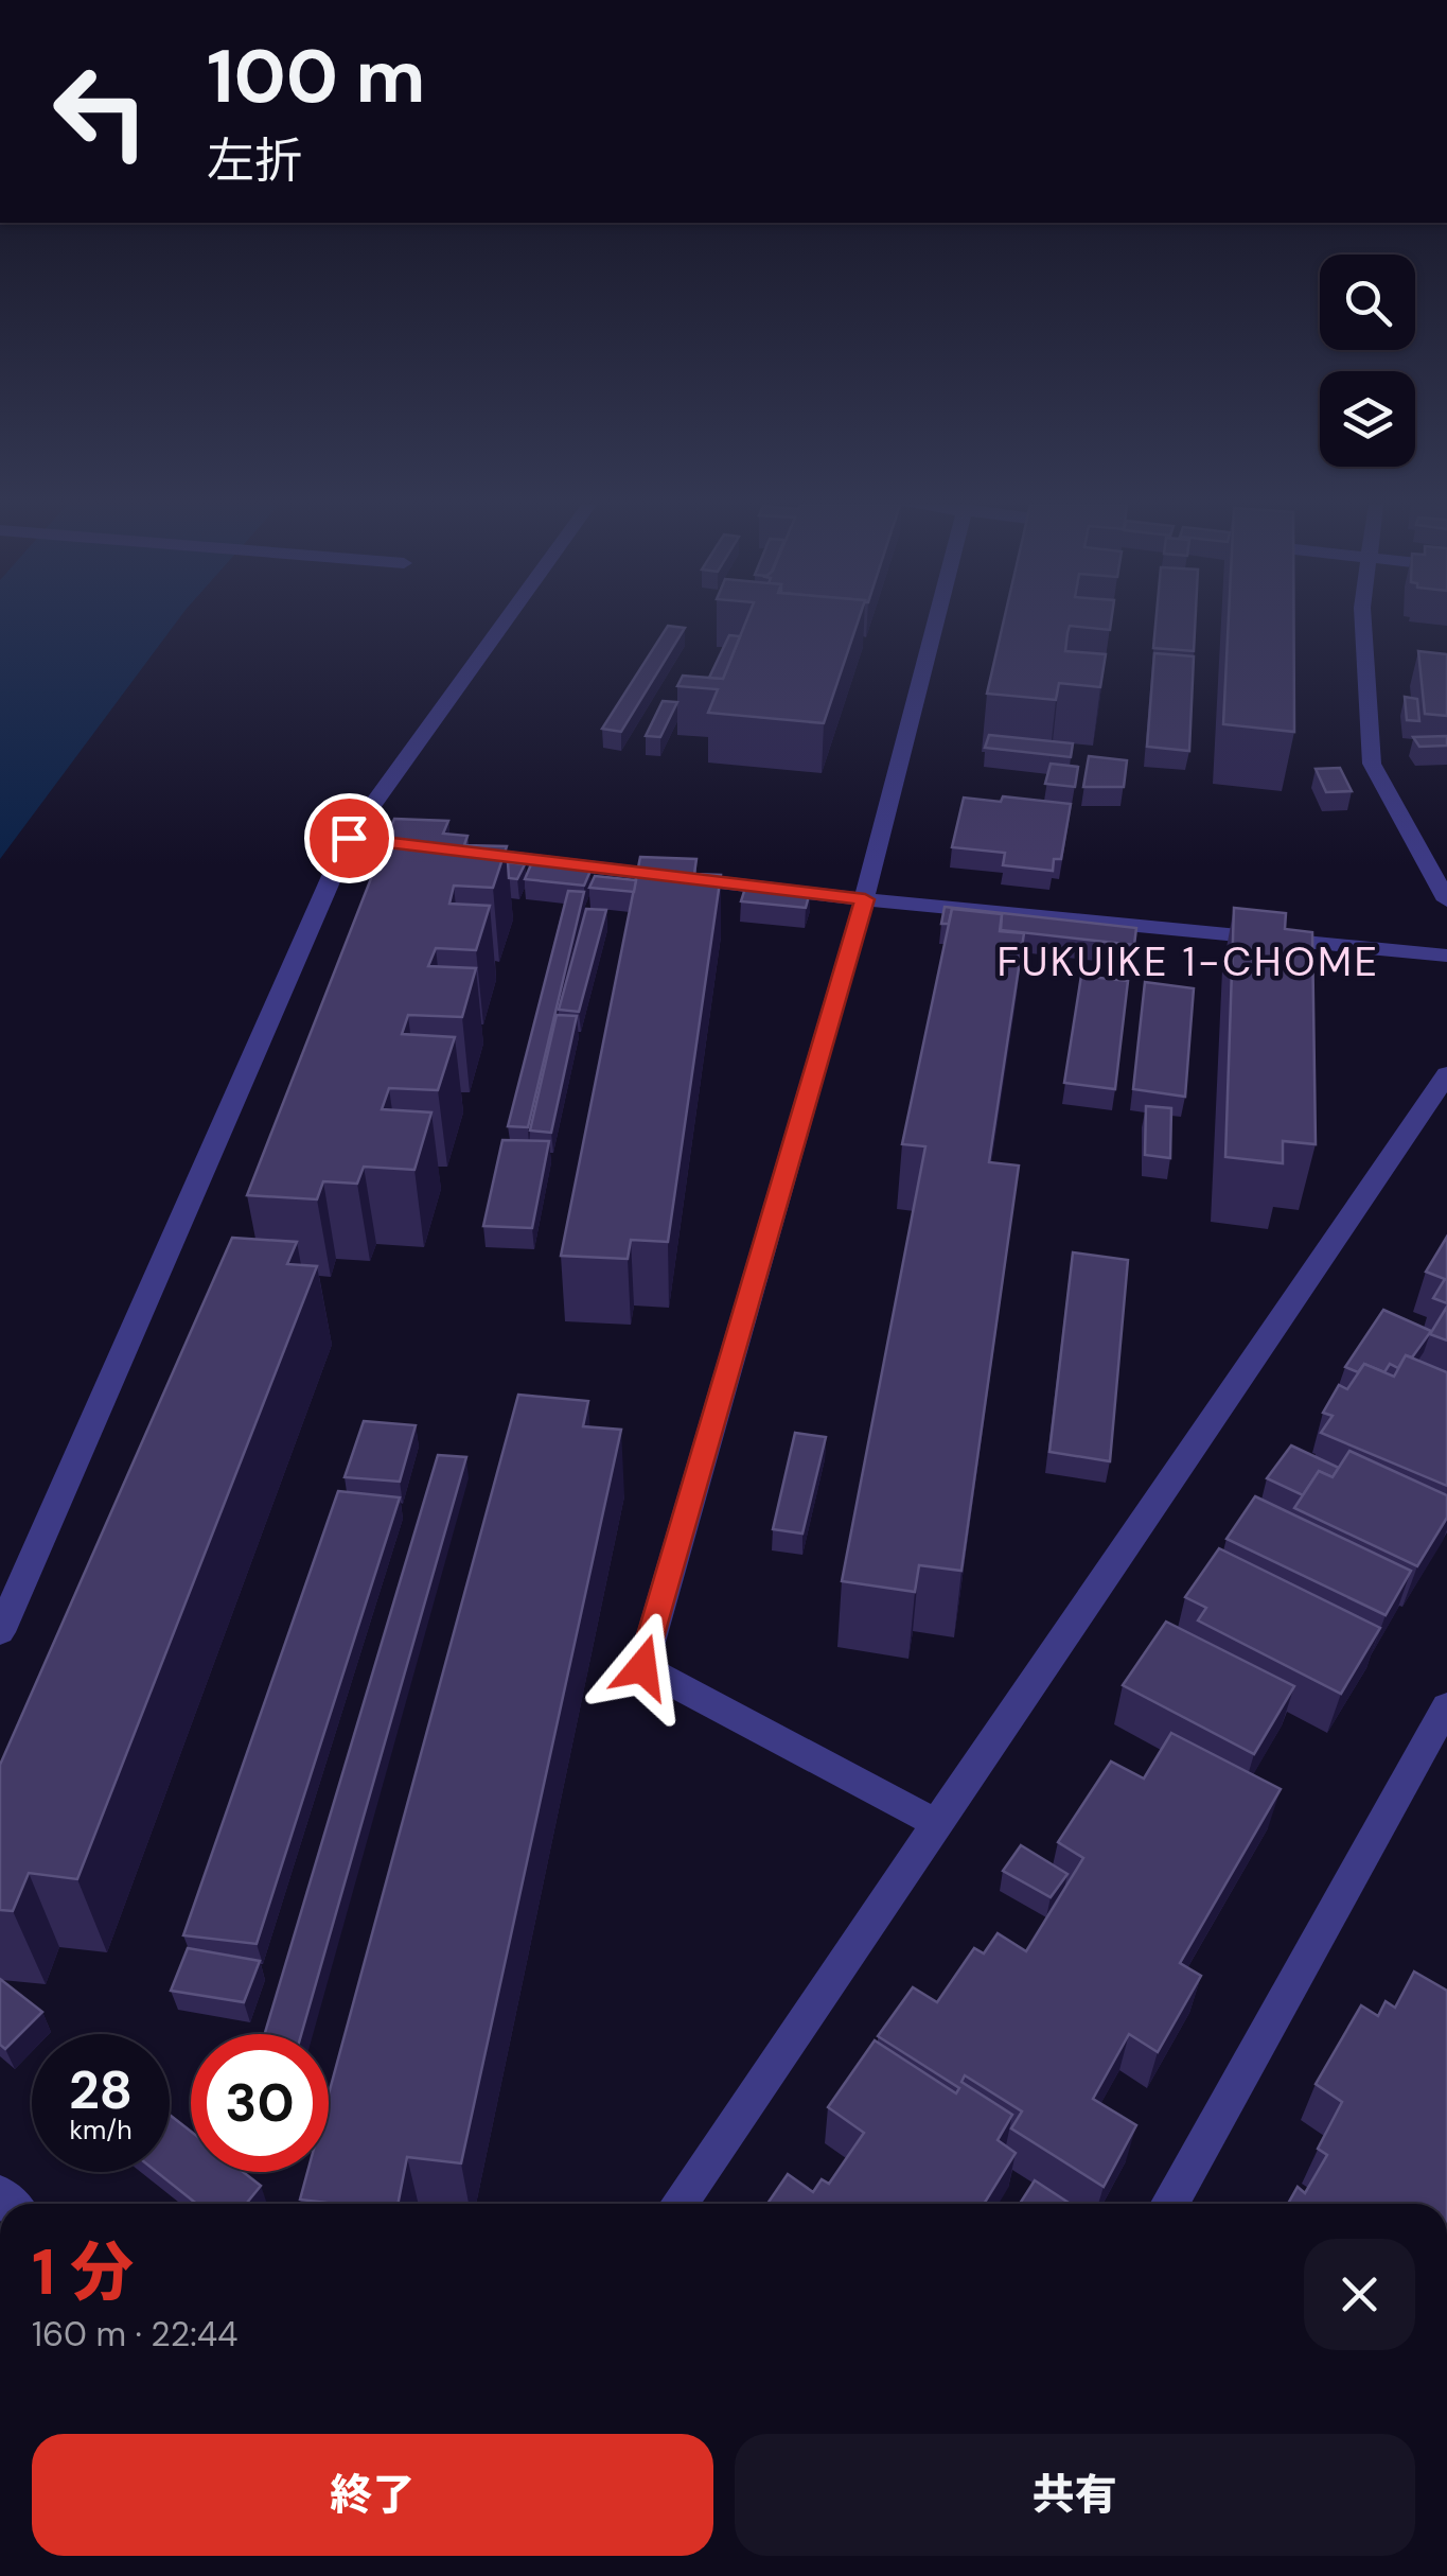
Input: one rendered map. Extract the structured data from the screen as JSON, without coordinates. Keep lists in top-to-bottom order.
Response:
{
  "districts": ["FUKUIKE 1-CHOME"],
  "page": {
    "turn": ["100 m", "左折"],
    "speed": "28 km/h",
    "limit": "30",
    "heading": ["1 分", "160 m · 22:44"],
    "buttons": ["終了", "共有"]
  }
}
